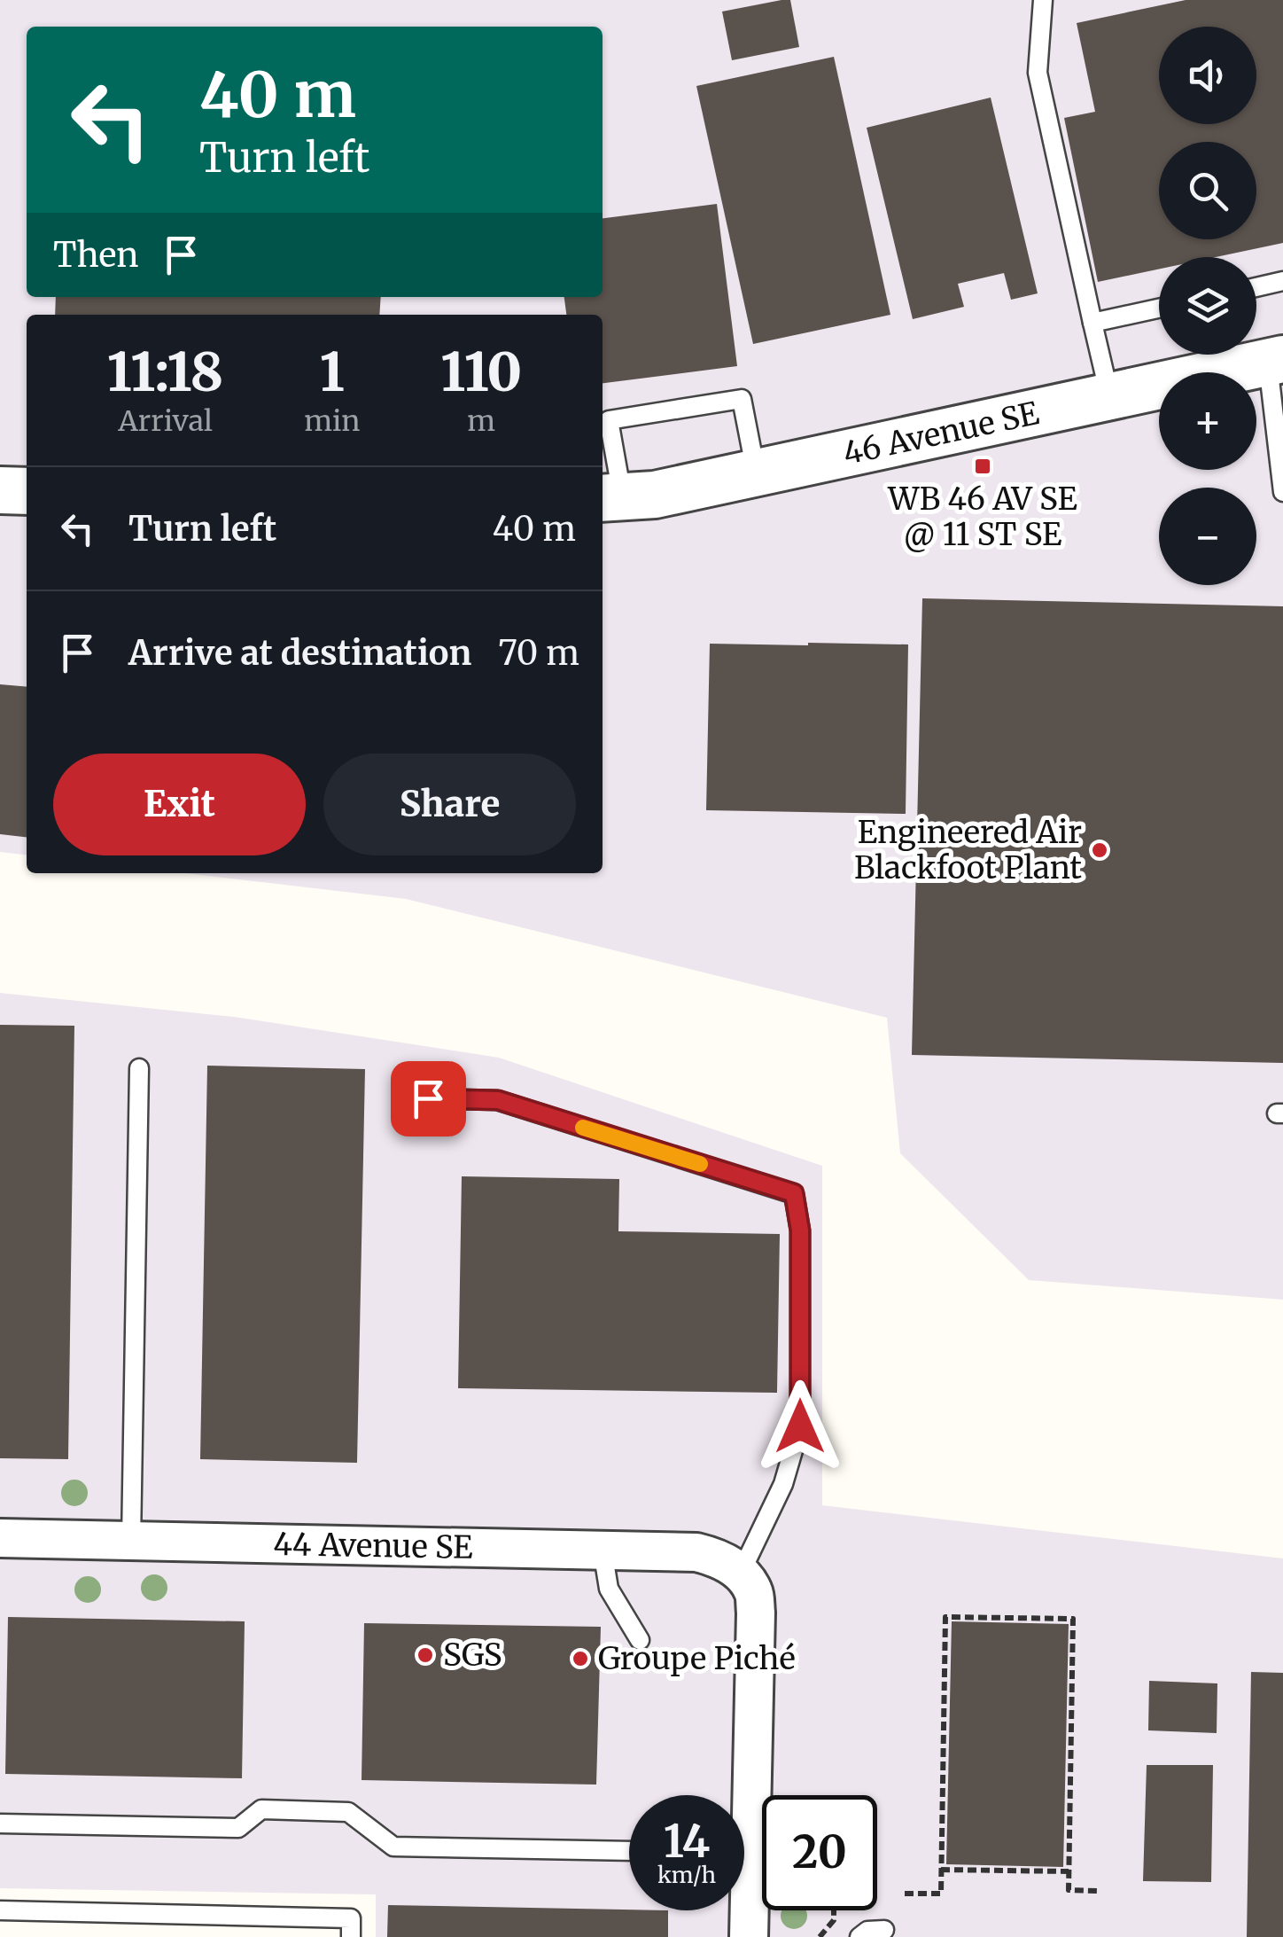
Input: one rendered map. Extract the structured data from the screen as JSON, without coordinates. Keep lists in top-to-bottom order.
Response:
{
  "streets": {
    "street": ["46 Avenue SE", "44 Avenue SE"]
  },
  "places": {
    "transit": ["WB 46 AV SE @ 11 ST SE"],
    "other": ["Engineered Air Blackfoot Plant", "SGS", "Groupe Piché"]
  },
  "page": {
    "map_buttons": ["+", "−"],
    "turn": ["40 m", "Turn left"],
    "then": "Then",
    "eta": [
      "11:18",
      "Arrival",
      "1",
      "min",
      "110",
      "m"
    ],
    "list": [
      {
        "name": "Turn left",
        "value": "40 m"
      },
      {
        "name": "Arrive at destination",
        "value": "70 m"
      }
    ],
    "buttons": ["Exit", "Share"],
    "speed": "14 km/h",
    "limit": "20"
  }
}
